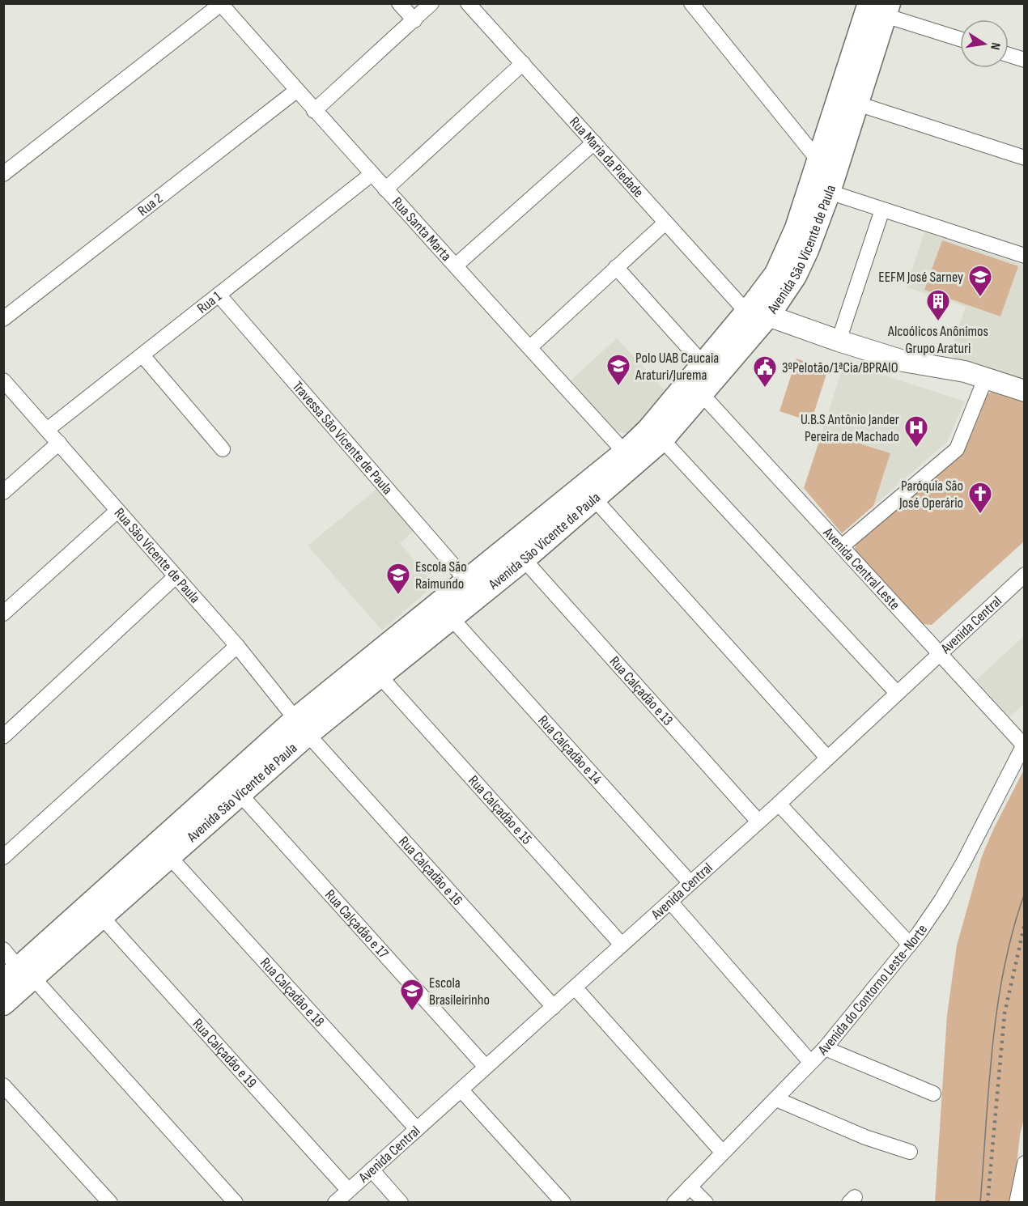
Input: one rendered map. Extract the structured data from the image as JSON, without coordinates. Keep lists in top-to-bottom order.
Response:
{
  "streets": {
    "main road": ["Avenida São Vicente de Paula"],
    "street": [
      "Rua Maria da Piedade",
      "Rua 2",
      "Rua Santa Marta",
      "Rua 1",
      "Travessa São Vicente de Paula",
      "Rua São Vicente de Paula",
      "Avenida Central Leste",
      "Avenida Central",
      "Rua Calçadão e 13",
      "Rua Calçadão e 14",
      "Rua Calçadão e 15",
      "Rua Calçadão e 16",
      "Rua Calçadão e 17",
      "Avenida do Contorno Leste-Norte",
      "Rua Calçadão e 18",
      "Rua Calçadão e 19"
    ]
  },
  "crossings": [
    ["Rua Maria da Piedade", "Avenida São Vicente de Paula"],
    ["Rua 2", "Rua Santa Marta"],
    ["Rua Santa Marta", "Avenida São Vicente de Paula"],
    ["Rua Santa Marta", "Rua 1"],
    ["Avenida São Vicente de Paula", "Travessa São Vicente de Paula"],
    ["Avenida São Vicente de Paula", "Rua São Vicente de Paula"],
    ["Avenida São Vicente de Paula", "Avenida Central Leste"],
    ["Avenida São Vicente de Paula", "Rua Calçadão e 13"],
    ["Avenida São Vicente de Paula", "Rua Calçadão e 14"],
    ["Avenida São Vicente de Paula", "Rua Calçadão e 15"],
    ["Avenida São Vicente de Paula", "Rua Calçadão e 16"],
    ["Avenida São Vicente de Paula", "Rua Calçadão e 17"],
    ["Avenida São Vicente de Paula", "Rua Calçadão e 18"],
    ["Avenida São Vicente de Paula", "Rua Calçadão e 19"],
    ["Rua 1", "Travessa São Vicente de Paula"],
    ["Rua 1", "Rua São Vicente de Paula"],
    ["Rua São Vicente de Paula", "Rua Calçadão e 16"],
    ["Avenida Central Leste", "Avenida Central"],
    ["Avenida Central Leste", "Avenida do Contorno Leste-Norte"],
    ["Avenida Central", "Rua Calçadão e 13"],
    ["Avenida Central", "Rua Calçadão e 14"],
    ["Avenida Central", "Rua Calçadão e 15"],
    ["Avenida Central", "Rua Calçadão e 16"],
    ["Avenida Central", "Rua Calçadão e 17"],
    ["Avenida Central", "Rua Calçadão e 18"],
    ["Avenida Central", "Rua Calçadão e 19"]
  ],
  "places": {
    "school or university": [
      "EEFM José Sarney",
      "Polo UAB Caucaia Araturi/Jurema",
      "Escola São Raimundo",
      "Escola Brasileirinho"
    ],
    "building": ["Alcoólicos Anônimos Grupo Araturi"],
    "public building": ["3ºPelotão/1ªCia/BPRAIO"],
    "hospital": ["U.B.S Antônio Jander Pereira de Machado"],
    "church": ["Paróquia São José Operário"]
  },
  "north": "right"
}
